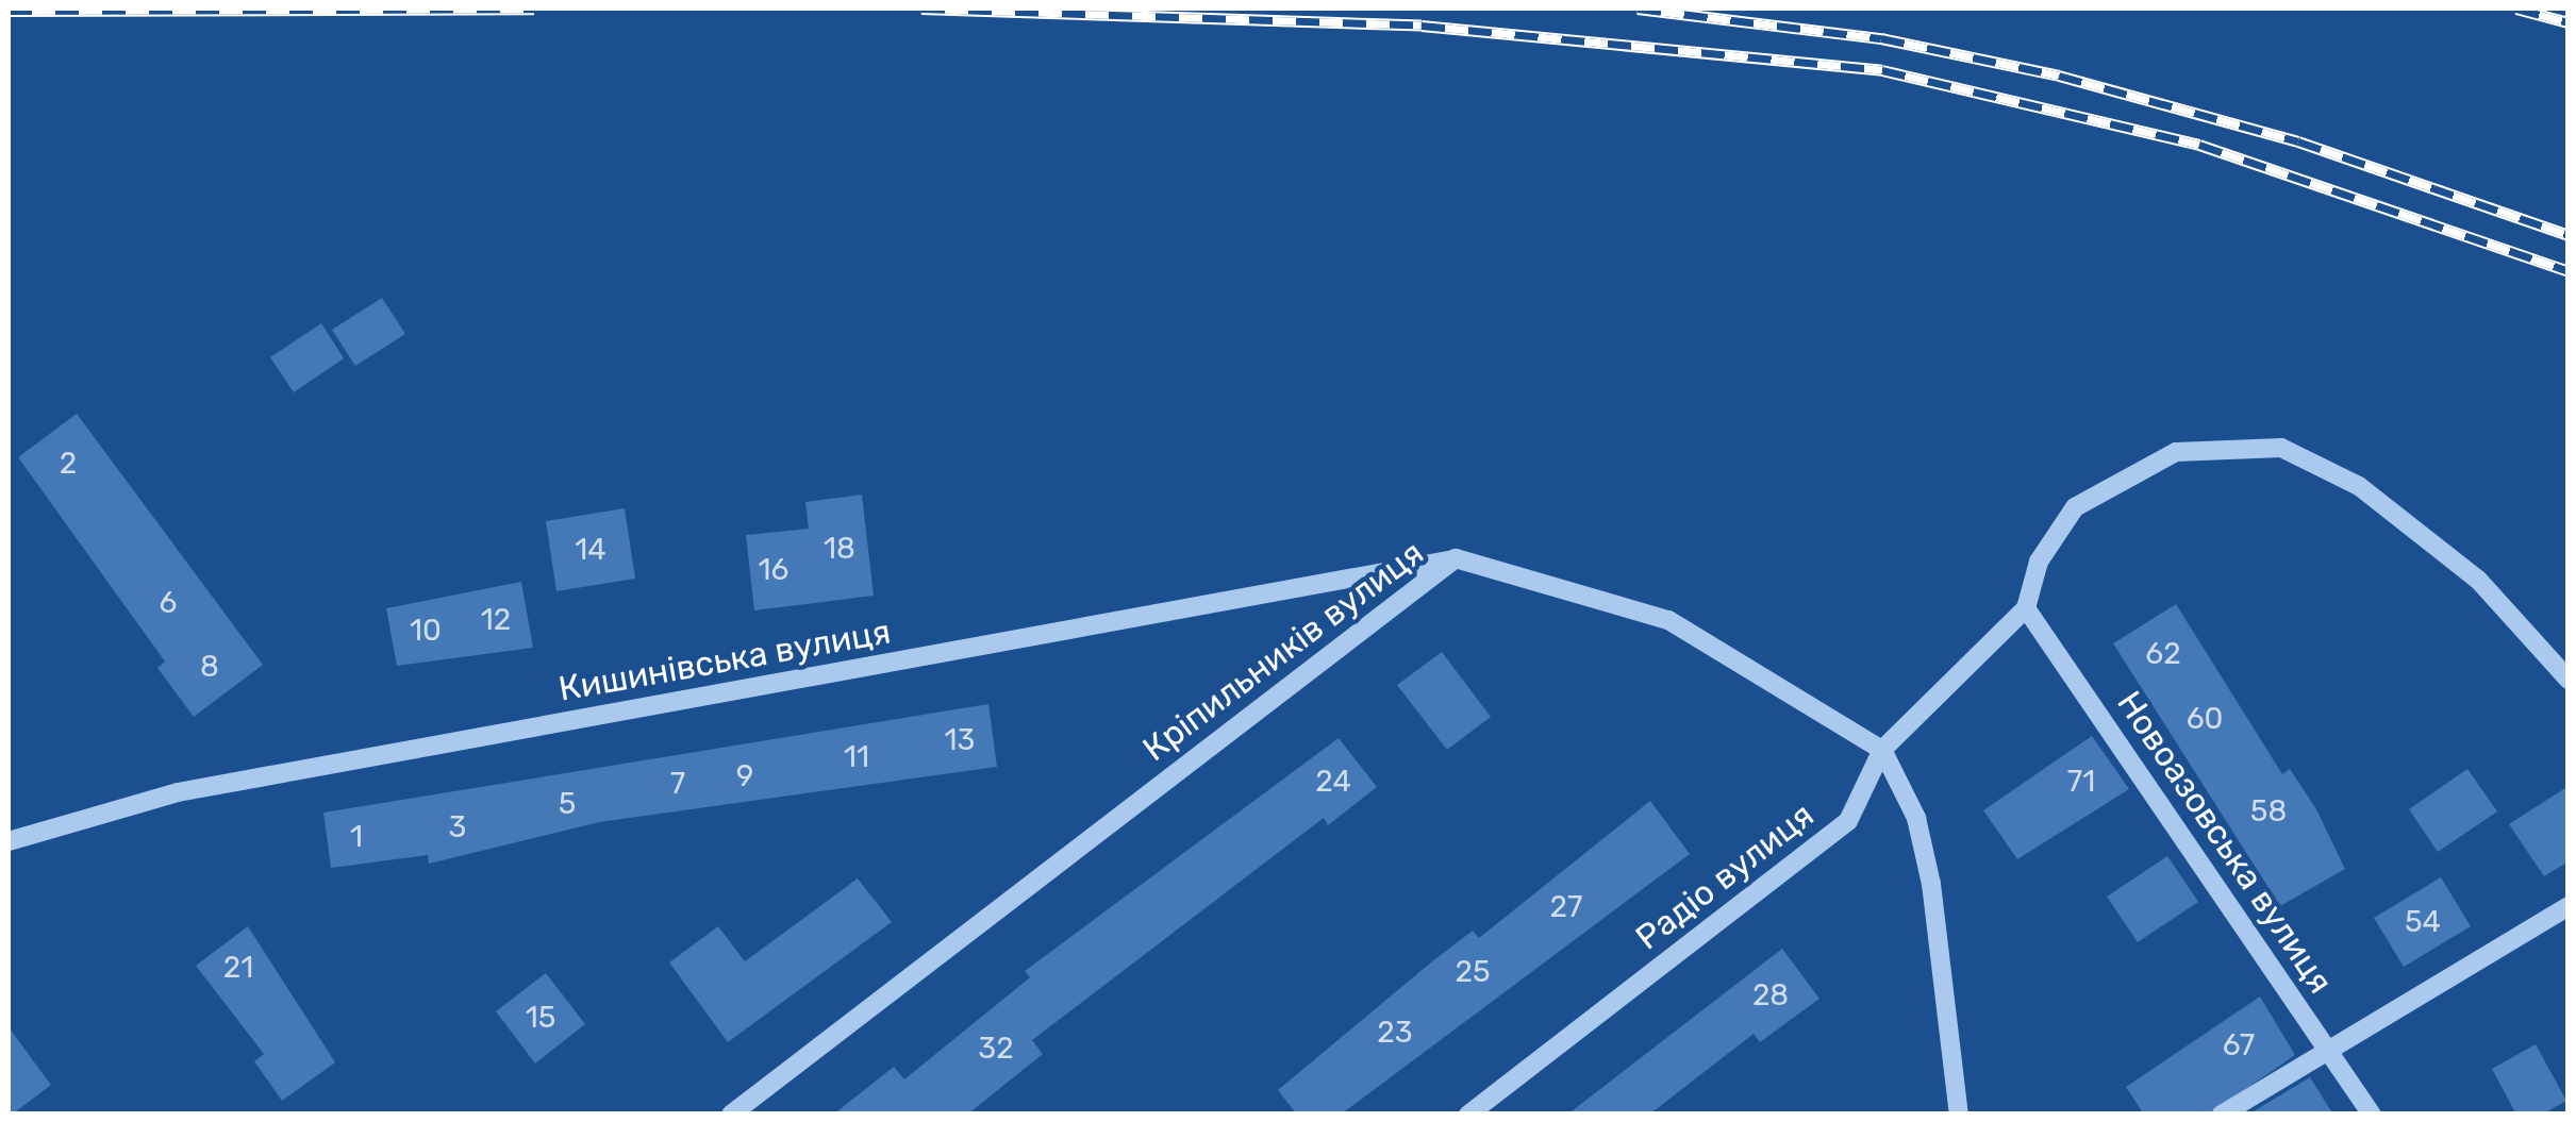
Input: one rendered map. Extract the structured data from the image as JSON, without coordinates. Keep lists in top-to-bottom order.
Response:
{
  "streets": {
    "street": [
      "Кріпильників вулиця",
      "Кишинівська вулиця",
      "Новоазовська вулиця",
      "Радіо вулиця"
    ]
  },
  "crossings": [
    ["Кріпильників вулиця", "Кишинівська вулиця"],
    ["Кріпильників вулиця", "Радіо вулиця"],
    ["Новоазовська вулиця", "Радіо вулиця"]
  ],
  "house_numbers": [
    "2",
    "18",
    "14",
    "16",
    "6",
    "12",
    "10",
    "62",
    "8",
    "60",
    "13",
    "11",
    "9",
    "24",
    "71",
    "7",
    "5",
    "58",
    "3",
    "1",
    "27",
    "54",
    "21",
    "25",
    "28",
    "15",
    "23",
    "67",
    "32"
  ]
}
